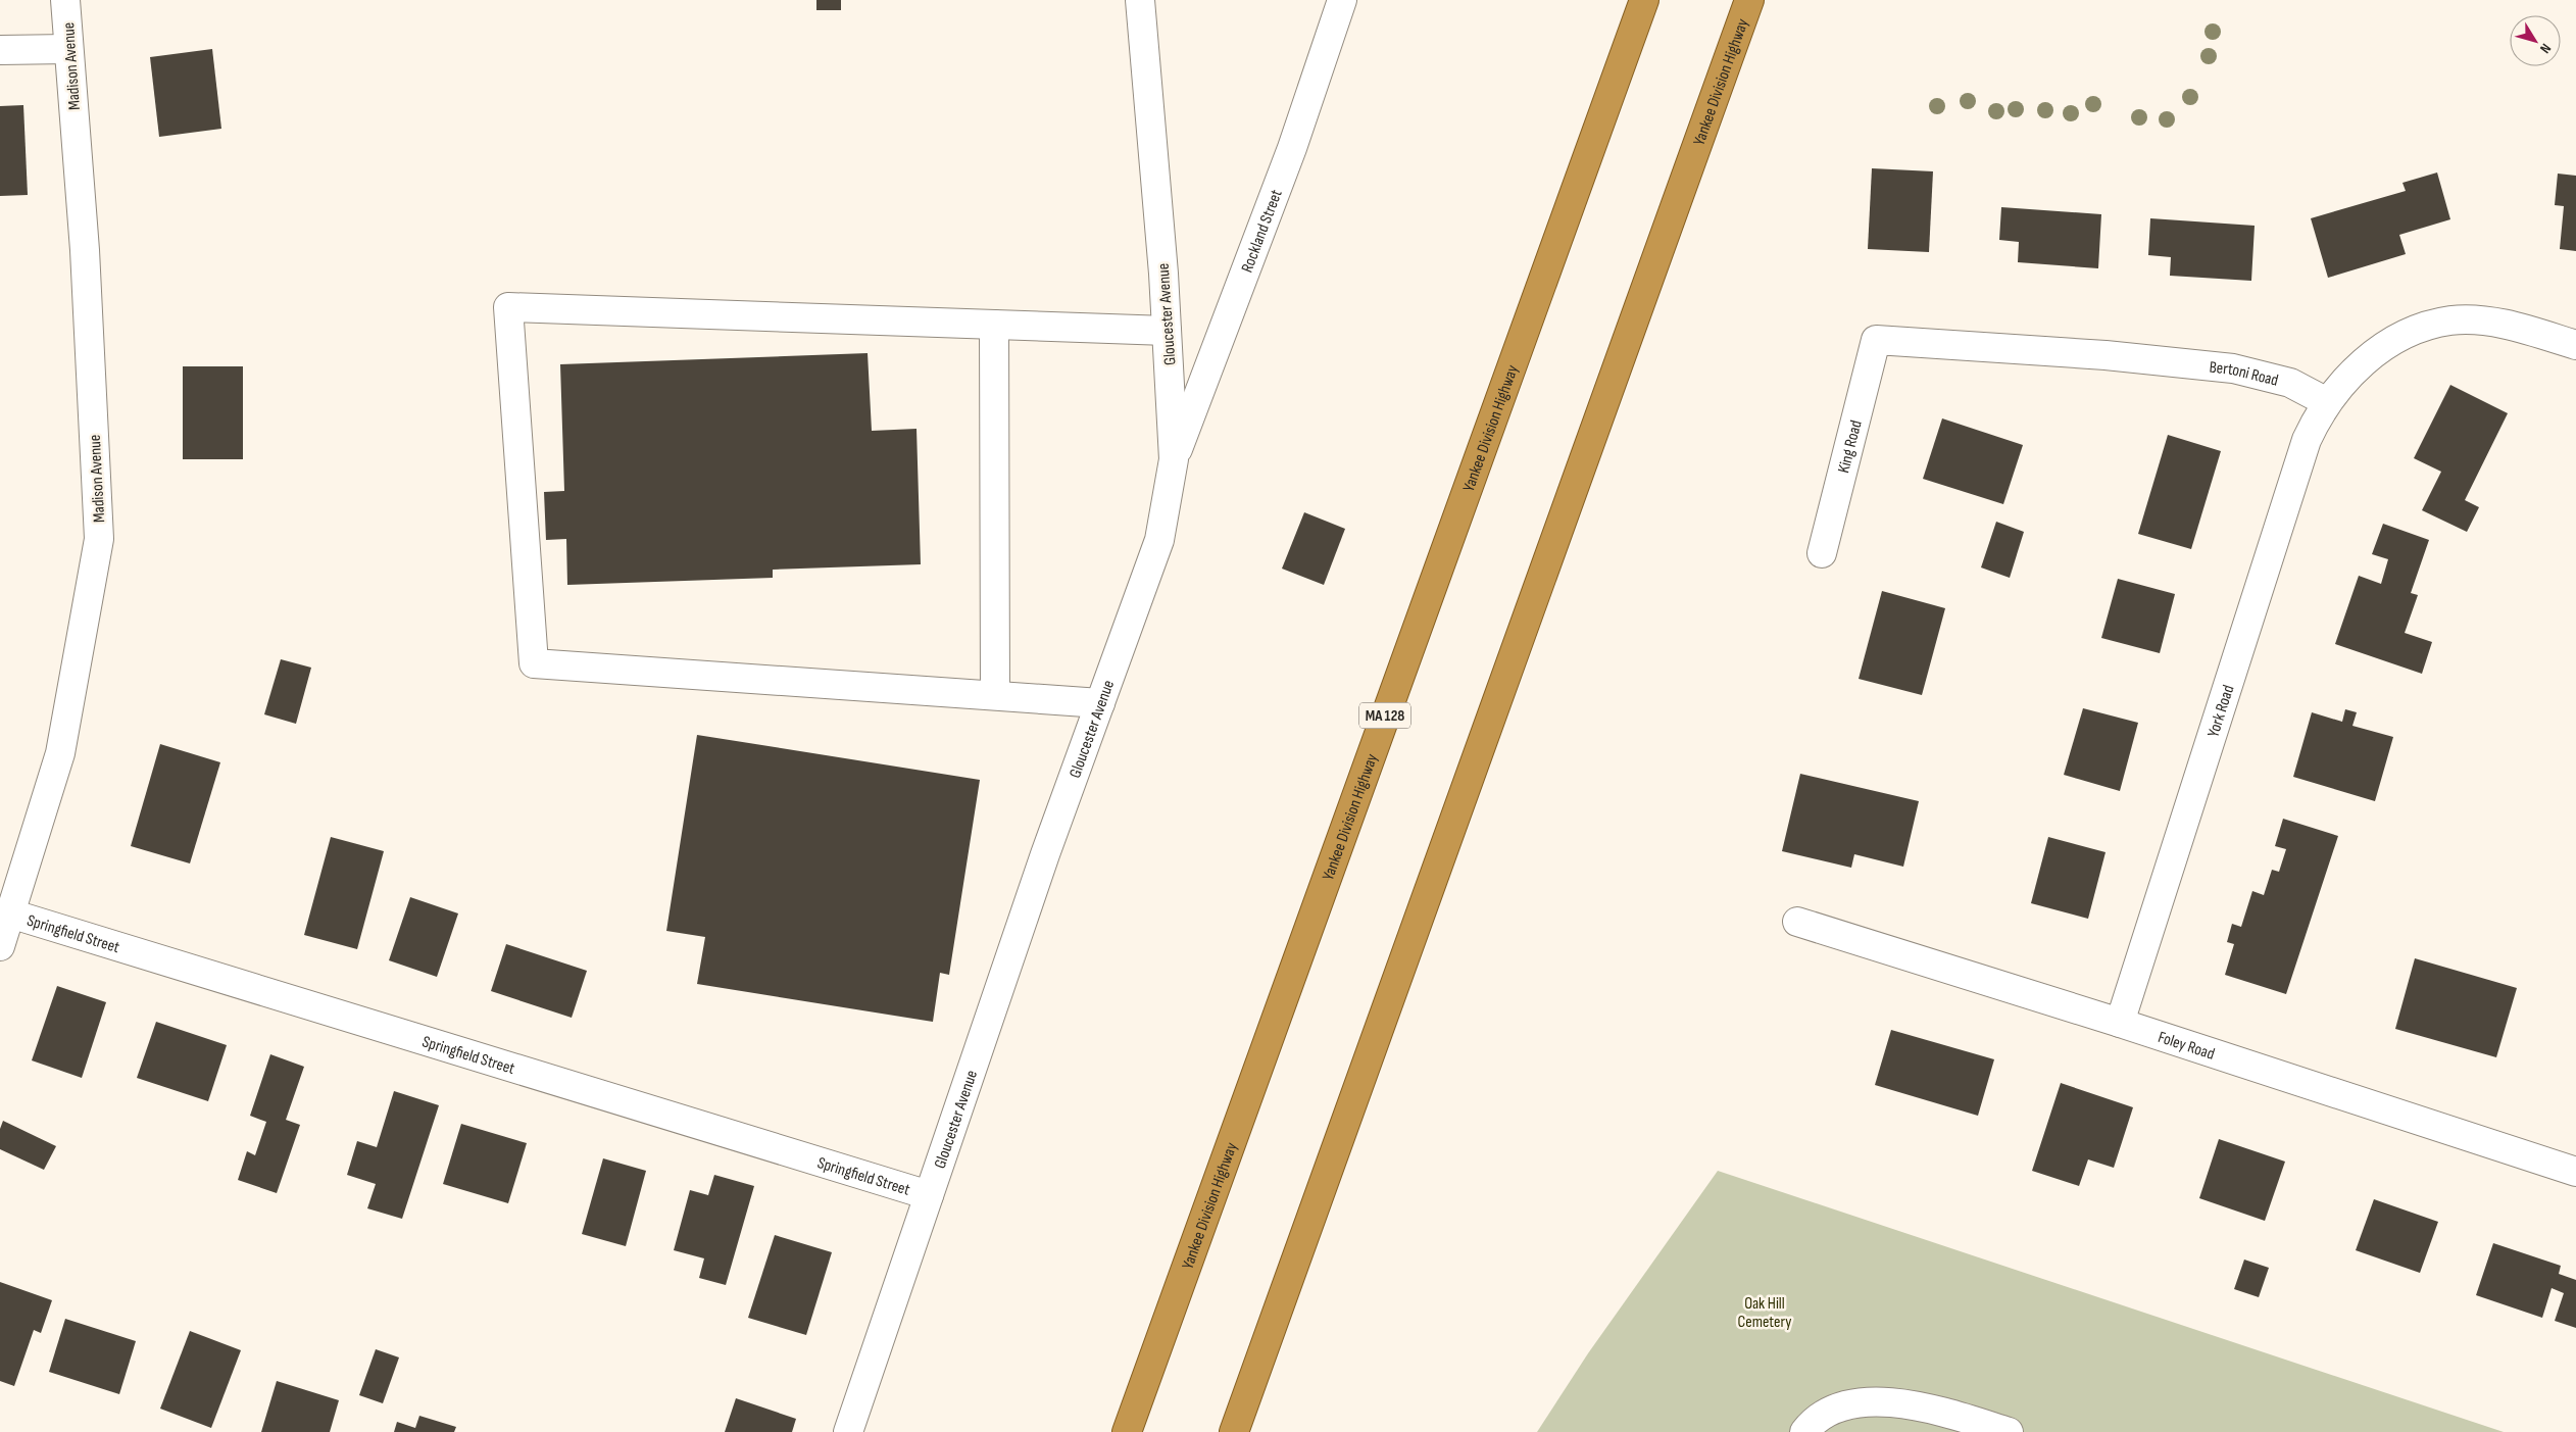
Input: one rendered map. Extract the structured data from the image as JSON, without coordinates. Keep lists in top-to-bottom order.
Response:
{
  "streets": {
    "highway": ["Yankee Division Highway", "MA 128"],
    "street": [
      "Madison Avenue",
      "Rockland Street",
      "Gloucester Avenue",
      "Bertoni Road",
      "King Road",
      "York Road",
      "Springfield Street",
      "Foley Road"
    ]
  },
  "crossings": [
    ["Madison Avenue", "Springfield Street"],
    ["Rockland Street", "Gloucester Avenue"],
    ["Gloucester Avenue", "Springfield Street"],
    ["Bertoni Road", "King Road"],
    ["Bertoni Road", "York Road"],
    ["York Road", "Foley Road"]
  ],
  "parks": ["Oak Hill Cemetery"],
  "north": "bottom right"
}
